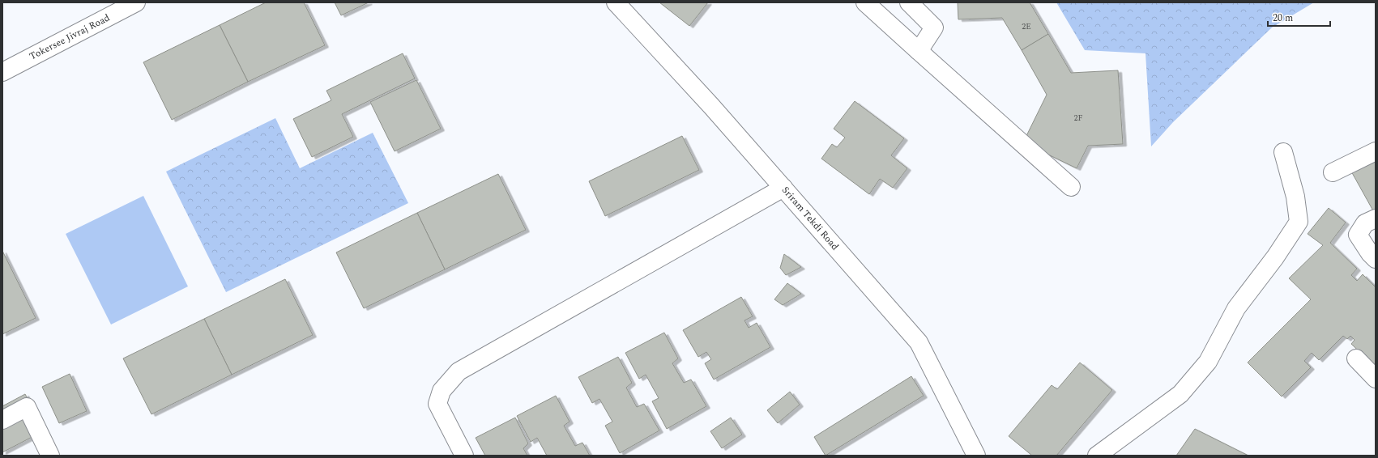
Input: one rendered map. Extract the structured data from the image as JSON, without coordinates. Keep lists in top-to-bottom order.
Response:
{
  "streets": {
    "street": ["Tokersee Jivraj Road", "Sriram Tekdi Road"]
  },
  "house_numbers": ["2E", "2F"],
  "scale_bar": "20 m"
}
